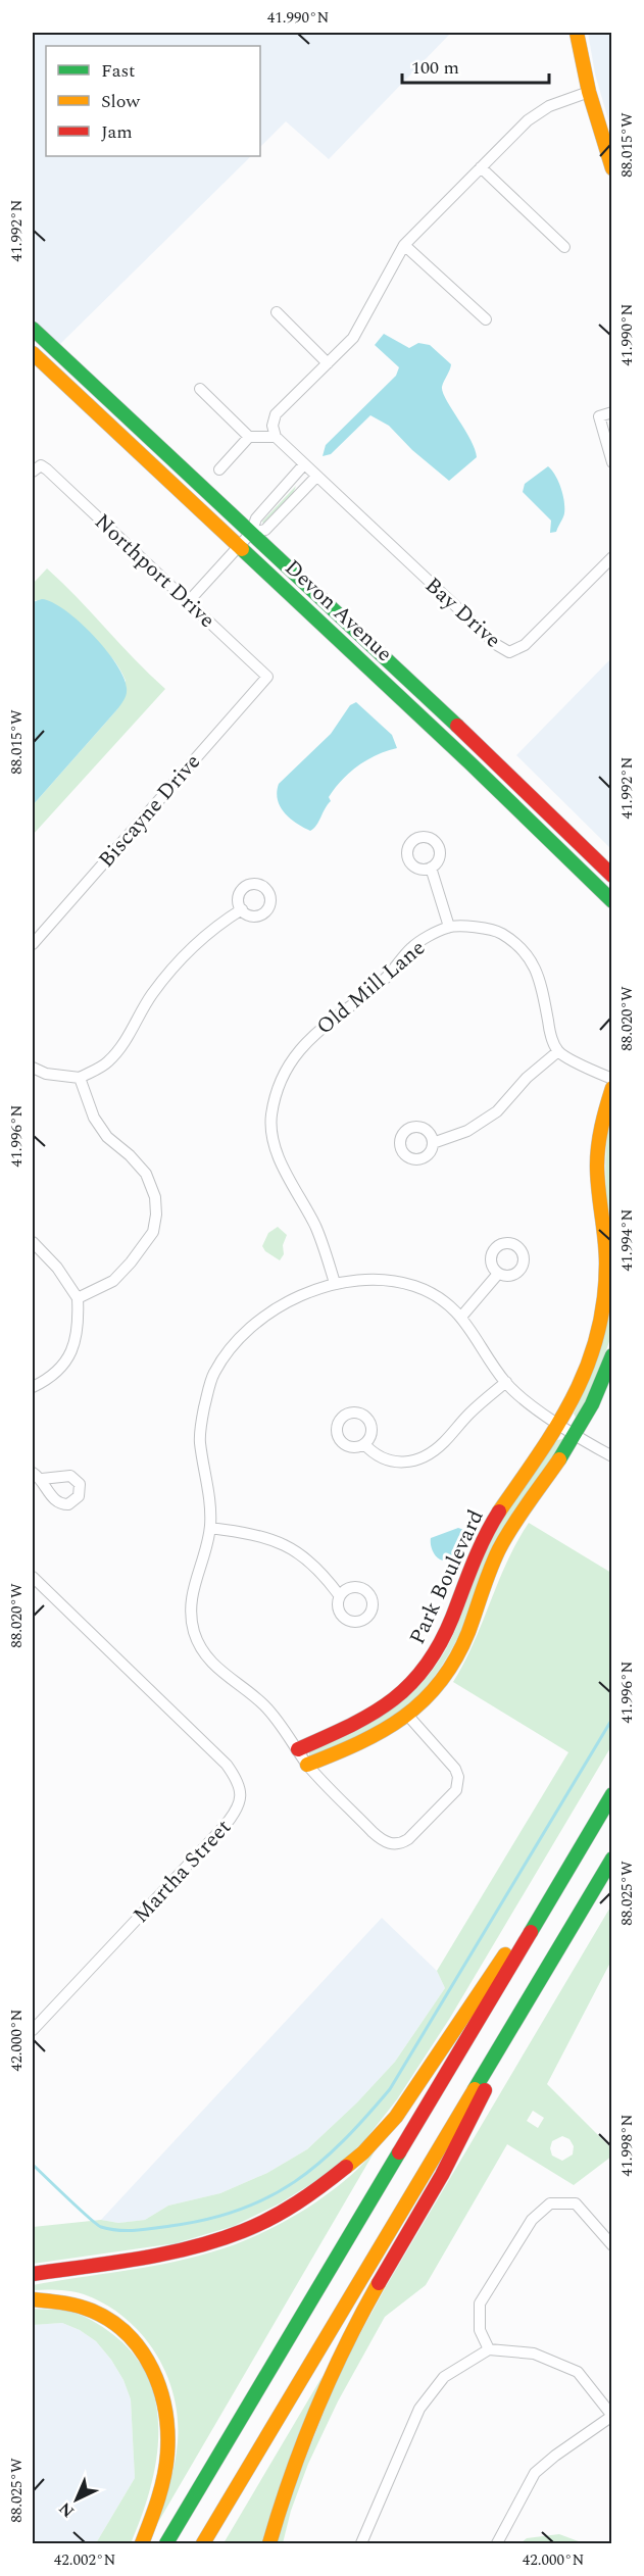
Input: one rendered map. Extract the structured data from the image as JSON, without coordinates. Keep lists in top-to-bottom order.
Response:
{
  "streets": {
    "main road": ["Devon Avenue", "Park Boulevard"],
    "street": [
      "Northport Drive",
      "Bay Drive",
      "Biscayne Drive",
      "Old Mill Lane",
      "Martha Street"
    ]
  },
  "crossings": [
    ["Northport Drive", "Biscayne Drive"]
  ],
  "legend": ["Fast", "Slow", "Jam"],
  "scale_bar": "100 m",
  "north": "bottom left",
  "coordinates": [
    "41.990°N",
    "88.015°W",
    "41.992°N",
    "88.020°W",
    "41.996°N",
    "41.994°N",
    "88.025°W",
    "42.000°N",
    "41.998°N",
    "42.002°N"
  ]
}
